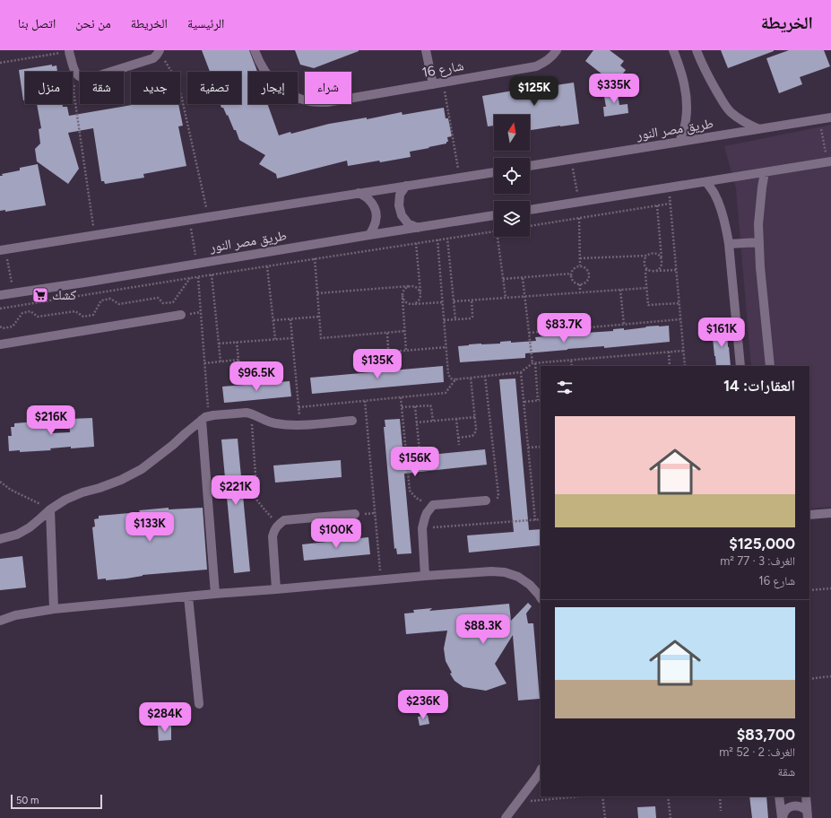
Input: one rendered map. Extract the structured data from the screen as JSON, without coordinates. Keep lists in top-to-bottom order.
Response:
{
  "streets": {
    "street": ["شارع 16", "طريق مصر النور"]
  },
  "places": {
    "supermarket": ["كشك"]
  },
  "scale_bar": "50 m",
  "north": "top",
  "page": {
    "header": "الخريطة",
    "nav": [
      "الرئيسية",
      "الخريطة",
      "من نحن",
      "اتصل بنا"
    ],
    "chip": [
      "شراء",
      "إيجار",
      "تصفية",
      "جديد",
      "شقة",
      "منزل"
    ],
    "price": [
      "$335K",
      "$125K",
      "$83.7K",
      "$161K",
      "$135K",
      "$96.5K",
      "$216K",
      "$156K",
      "$221K",
      "$133K",
      "$100K",
      "$88.3K",
      "$236K",
      "$284K"
    ],
    "heading": "العقارات: 14",
    "list": [
      {
        "name": "$125,000",
        "note": "الغرف: 3 · 77 m² · شارع 16"
      },
      {
        "name": "$83,700",
        "note": "الغرف: 2 · 52 m² · شقة"
      }
    ],
    "scale": "50 m"
  }
}
